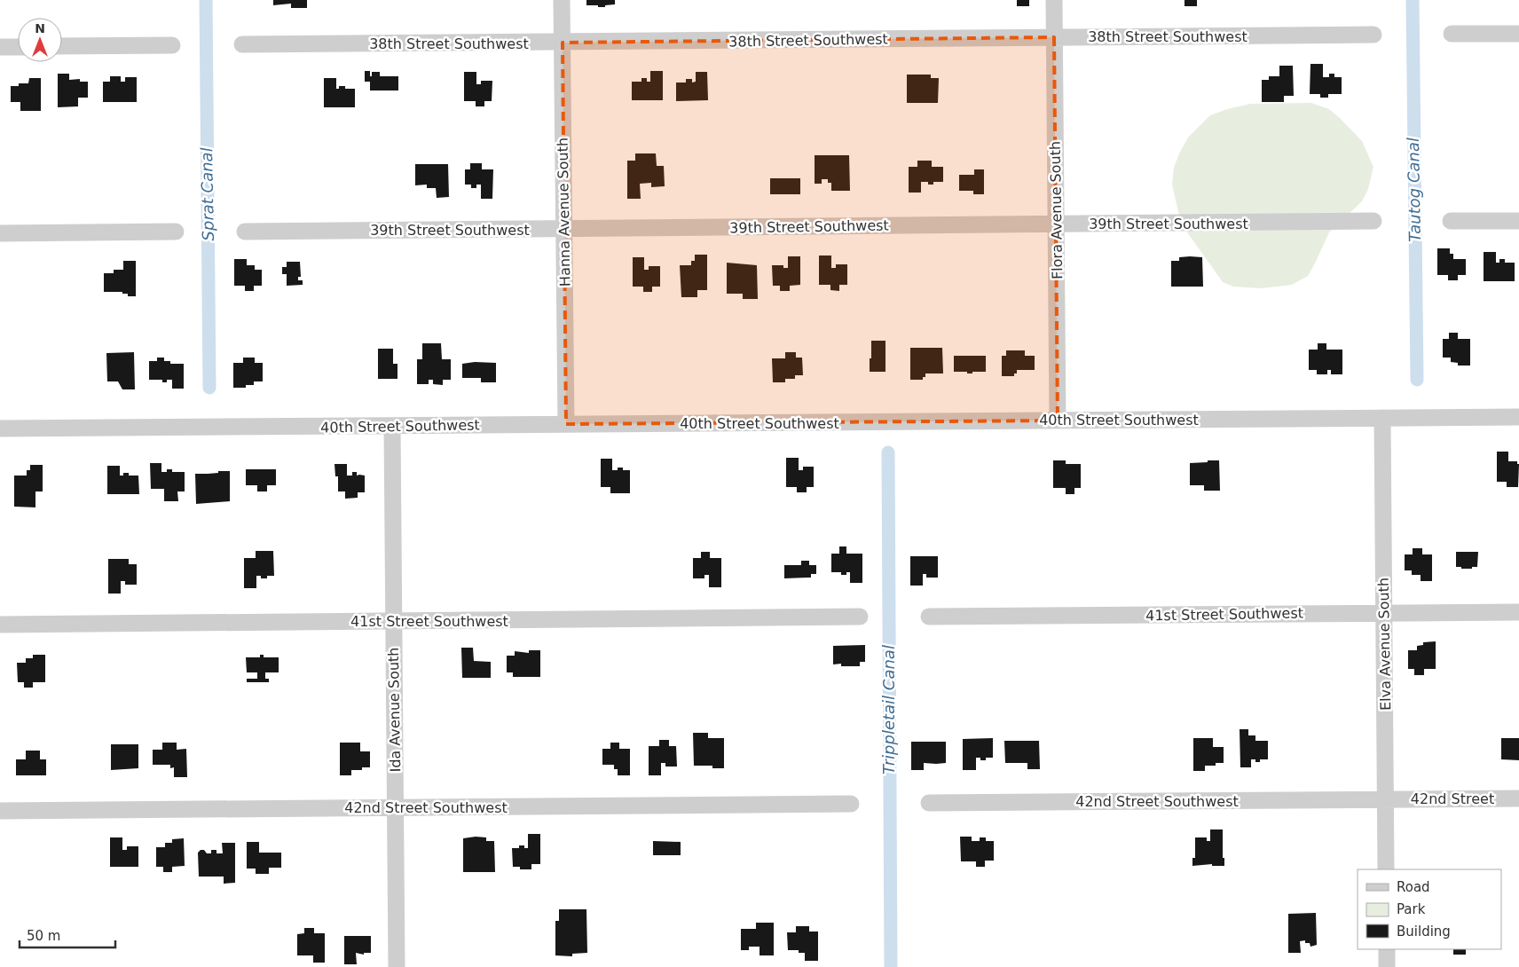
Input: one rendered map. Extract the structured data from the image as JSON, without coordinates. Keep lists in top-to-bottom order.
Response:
{
  "streets": {
    "street": [
      "38th Street Southwest",
      "Flora Avenue South",
      "Hanna Avenue South",
      "39th Street Southwest",
      "40th Street Southwest",
      "41st Street Southwest",
      "Elva Avenue South",
      "Ida Avenue South",
      "42nd Street",
      "42nd Street Southwest"
    ]
  },
  "crossings": [
    ["38th Street Southwest", "Flora Avenue South"],
    ["38th Street Southwest", "Hanna Avenue South"],
    ["Flora Avenue South", "39th Street Southwest"],
    ["Flora Avenue South", "40th Street Southwest"],
    ["Hanna Avenue South", "39th Street Southwest"],
    ["Hanna Avenue South", "40th Street Southwest"],
    ["40th Street Southwest", "Elva Avenue South"],
    ["40th Street Southwest", "Ida Avenue South"],
    ["41st Street Southwest", "Elva Avenue South"],
    ["41st Street Southwest", "Ida Avenue South"],
    ["Elva Avenue South", "42nd Street"],
    ["Elva Avenue South", "42nd Street Southwest"],
    ["Ida Avenue South", "42nd Street Southwest"],
    ["42nd Street", "42nd Street Southwest"]
  ],
  "water": ["Tautog Canal", "Sprat Canal", "Trippletail Canal"],
  "legend": ["Road", "Park", "Building"],
  "scale_bar": "50 m",
  "north": "top"
}
